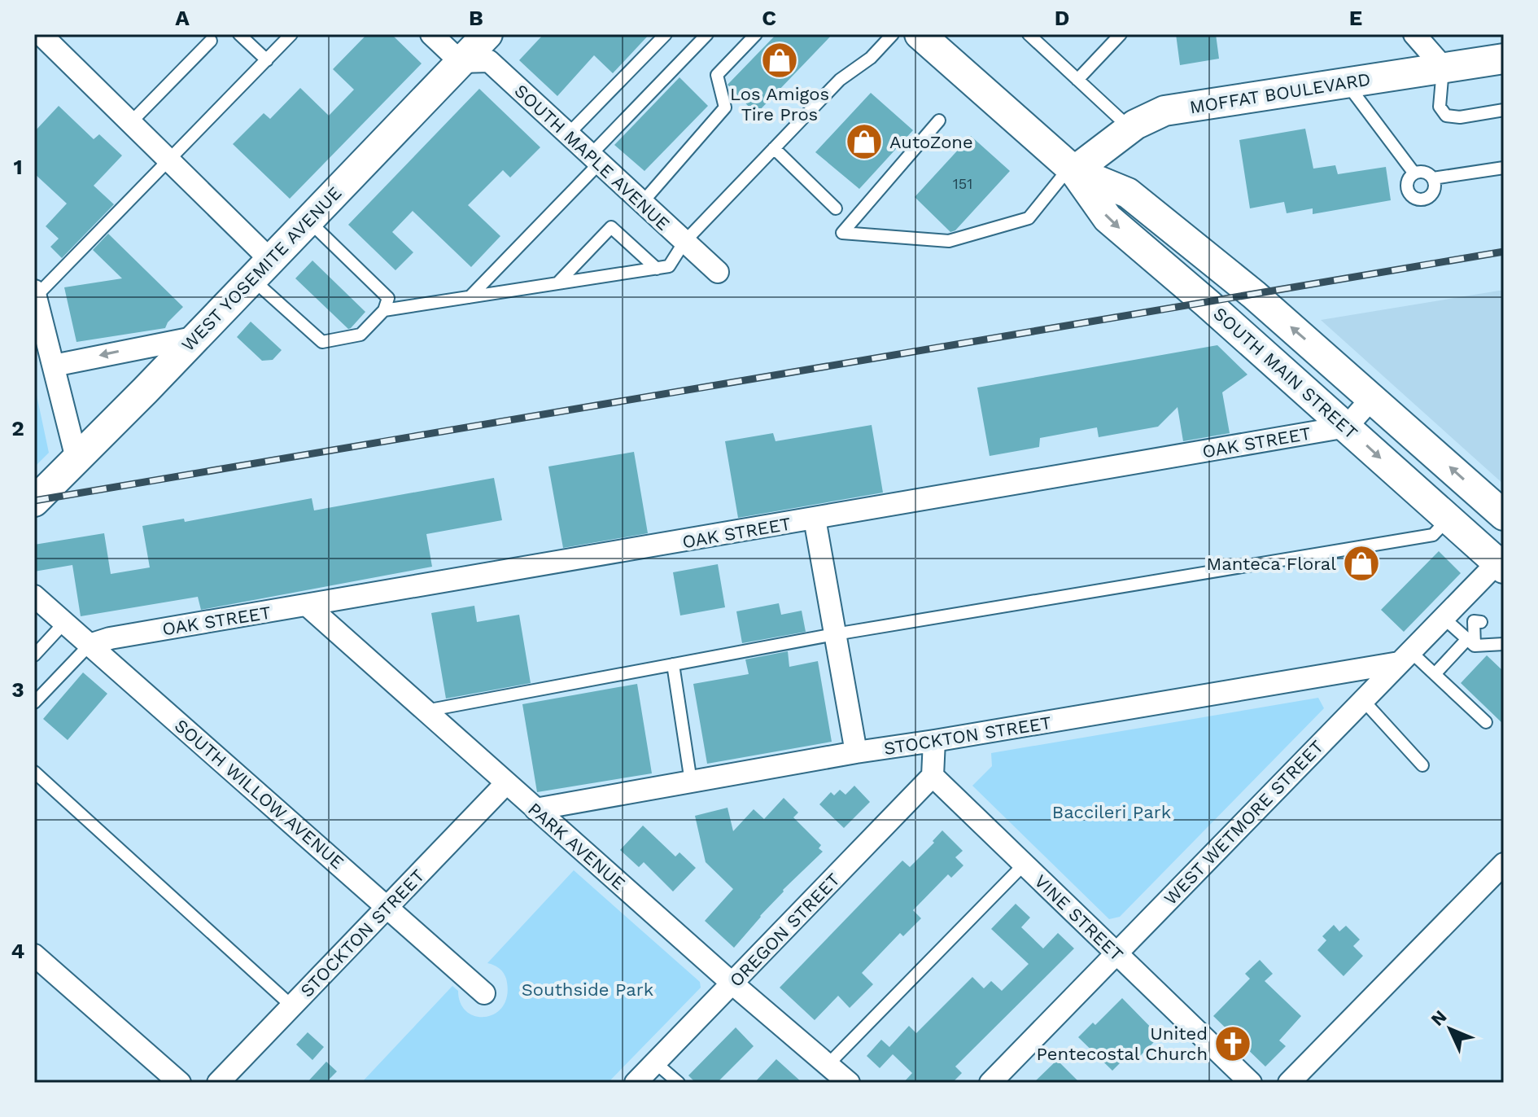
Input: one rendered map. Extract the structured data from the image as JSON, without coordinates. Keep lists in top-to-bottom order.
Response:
{
  "streets": {
    "main road": ["MOFFAT BOULEVARD", "WEST YOSEMITE AVENUE", "SOUTH MAIN STREET"],
    "street": [
      "SOUTH MAPLE AVENUE",
      "OAK STREET",
      "STOCKTON STREET",
      "SOUTH WILLOW AVENUE",
      "WEST WETMORE STREET",
      "PARK AVENUE",
      "VINE STREET",
      "OREGON STREET"
    ]
  },
  "crossings": [
    ["MOFFAT BOULEVARD", "SOUTH MAIN STREET"],
    ["SOUTH MAPLE AVENUE", "WEST YOSEMITE AVENUE"],
    ["SOUTH MAIN STREET", "OAK STREET"],
    ["SOUTH MAIN STREET", "WEST WETMORE STREET"],
    ["OAK STREET", "SOUTH WILLOW AVENUE"],
    ["OAK STREET", "PARK AVENUE"],
    ["STOCKTON STREET", "SOUTH WILLOW AVENUE"],
    ["STOCKTON STREET", "WEST WETMORE STREET"],
    ["STOCKTON STREET", "PARK AVENUE"],
    ["WEST WETMORE STREET", "VINE STREET"],
    ["PARK AVENUE", "OREGON STREET"],
    ["VINE STREET", "OREGON STREET"]
  ],
  "parks": ["Baccileri Park", "Southside Park"],
  "places": {
    "shop": ["Los Amigos Tire Pros", "AutoZone", "Manteca Floral"],
    "church": ["United Pentecostal Church"]
  },
  "house_numbers": ["151"],
  "north": "top left",
  "grid": {
    "columns": [
      "A",
      "B",
      "C",
      "D",
      "E"
    ],
    "rows": [
      "1",
      "2",
      "3",
      "4"
    ]
  }
}
